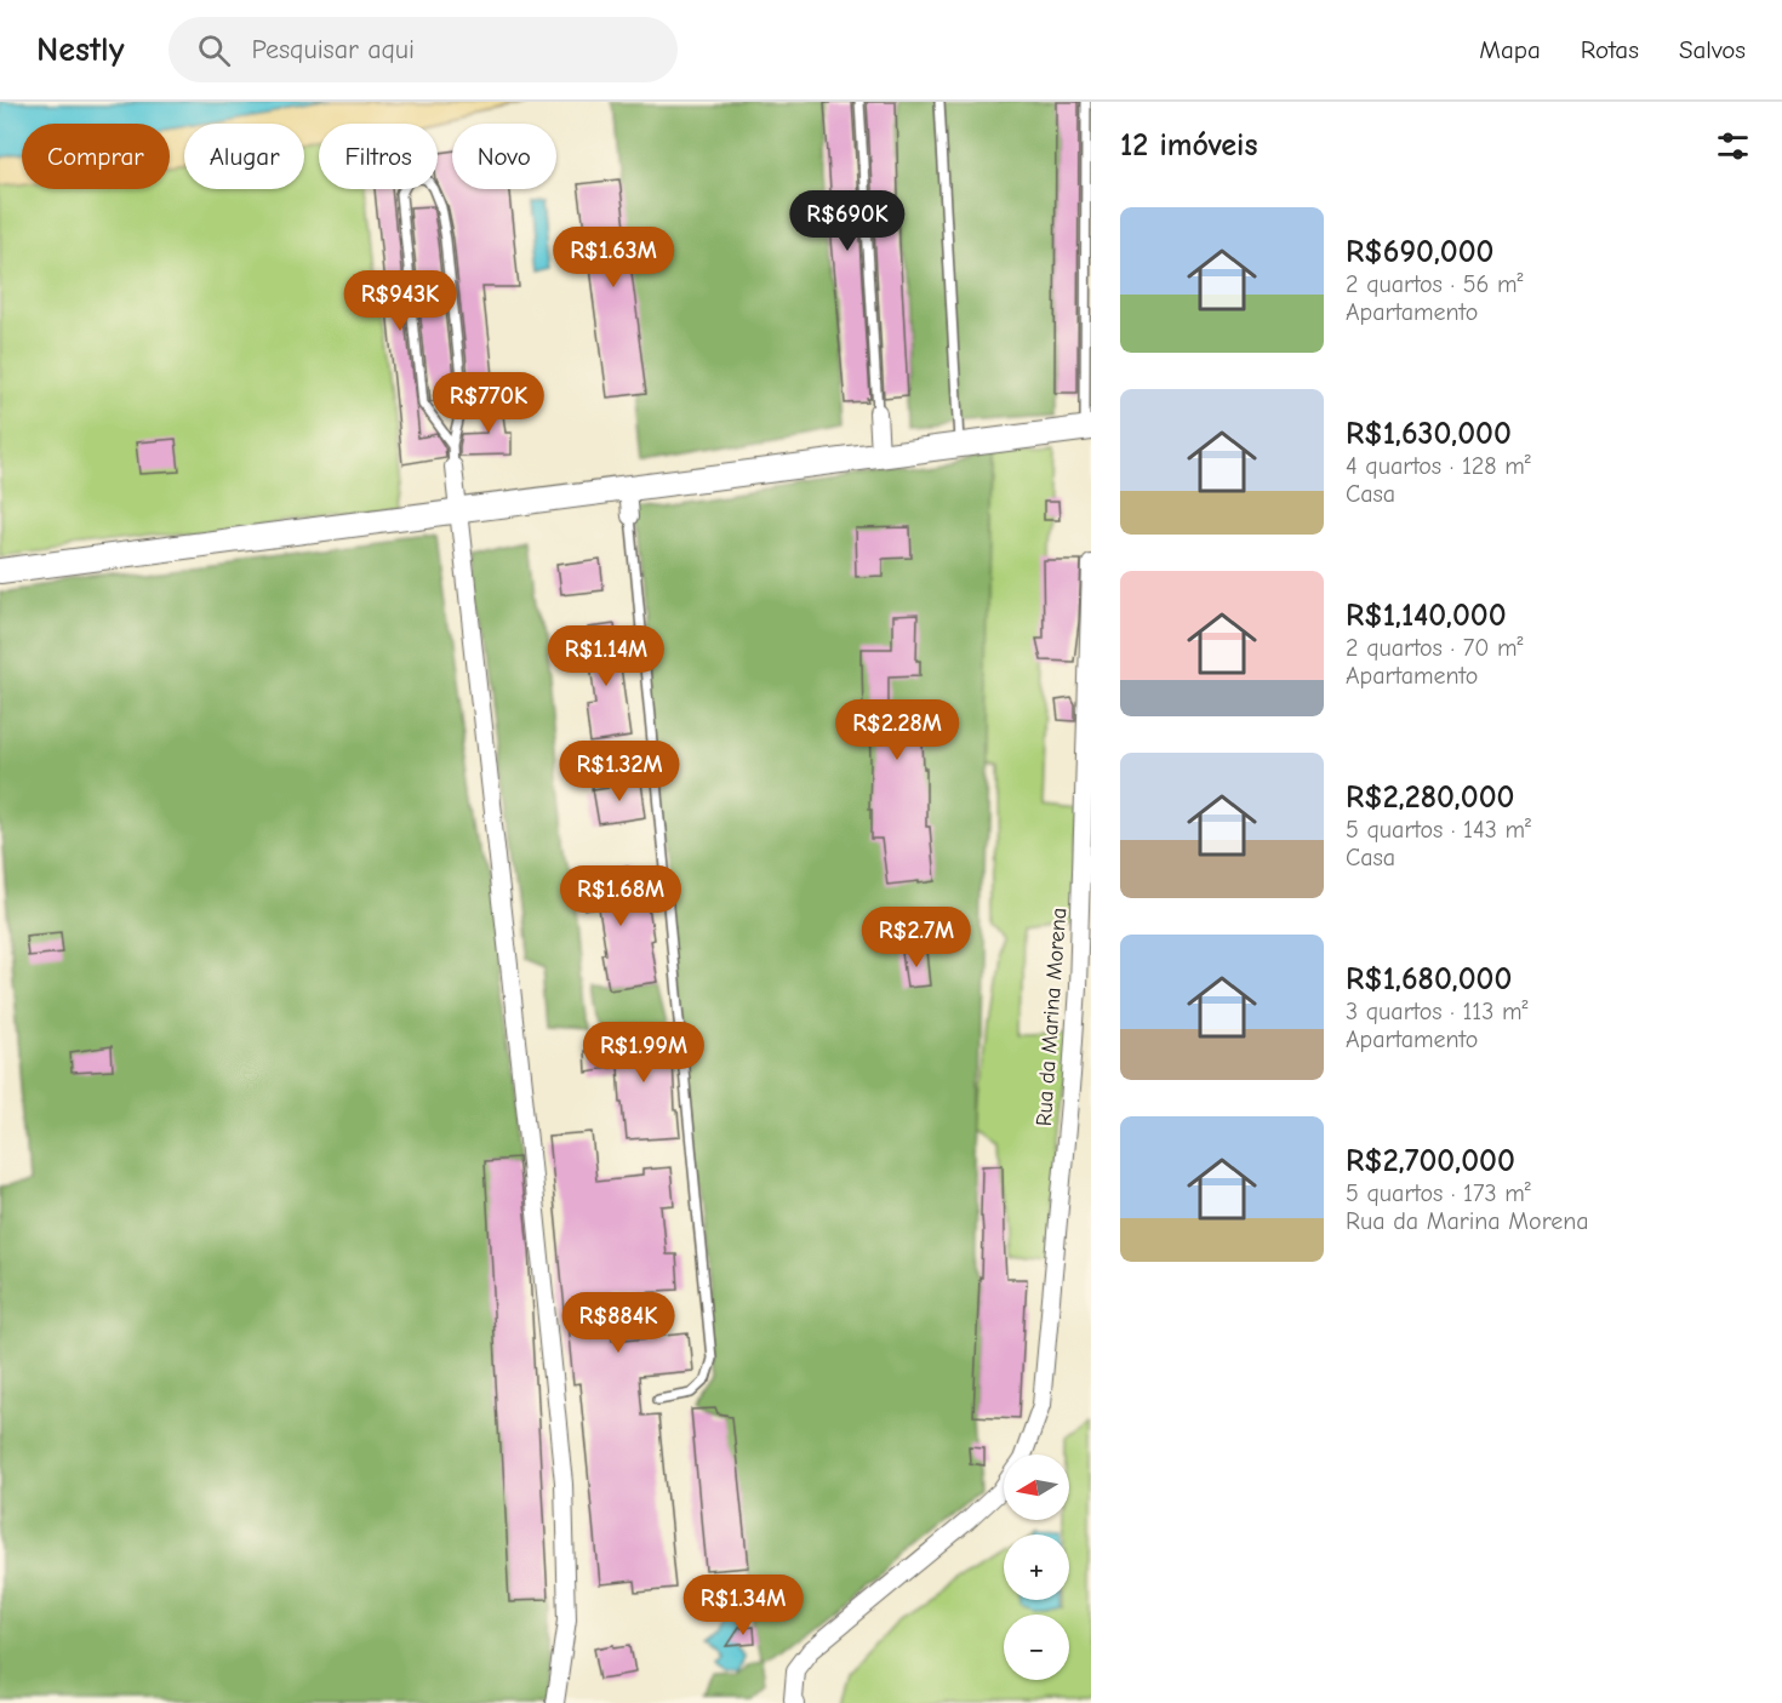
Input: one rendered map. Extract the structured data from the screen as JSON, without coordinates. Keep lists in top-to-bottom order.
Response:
{
  "streets": {
    "street": ["Rua da Marina Morena"]
  },
  "north": "left",
  "page": {
    "header": "Nestly",
    "search": "Pesquisar aqui",
    "nav": ["Mapa", "Rotas", "Salvos"],
    "heading": "12 imóveis",
    "chip": [
      "Comprar",
      "Alugar",
      "Filtros",
      "Novo"
    ],
    "list": [
      {
        "name": "R$690,000",
        "note": "2 quartos · 56 m² · Apartamento"
      },
      {
        "name": "R$1,630,000",
        "note": "4 quartos · 128 m² · Casa"
      },
      {
        "name": "R$1,140,000",
        "note": "2 quartos · 70 m² · Apartamento"
      },
      {
        "name": "R$2,280,000",
        "note": "5 quartos · 143 m² · Casa"
      },
      {
        "name": "R$1,680,000",
        "note": "3 quartos · 113 m² · Apartamento"
      },
      {
        "name": "R$2,700,000",
        "note": "5 quartos · 173 m² · Rua da Marina Morena"
      }
    ],
    "price": [
      "R$690K",
      "R$1.63M",
      "R$943K",
      "R$770K",
      "R$1.14M",
      "R$2.28M",
      "R$1.32M",
      "R$1.68M",
      "R$2.7M",
      "R$1.99M",
      "R$884K",
      "R$1.34M"
    ],
    "map_buttons": ["+", "−"]
  }
}
